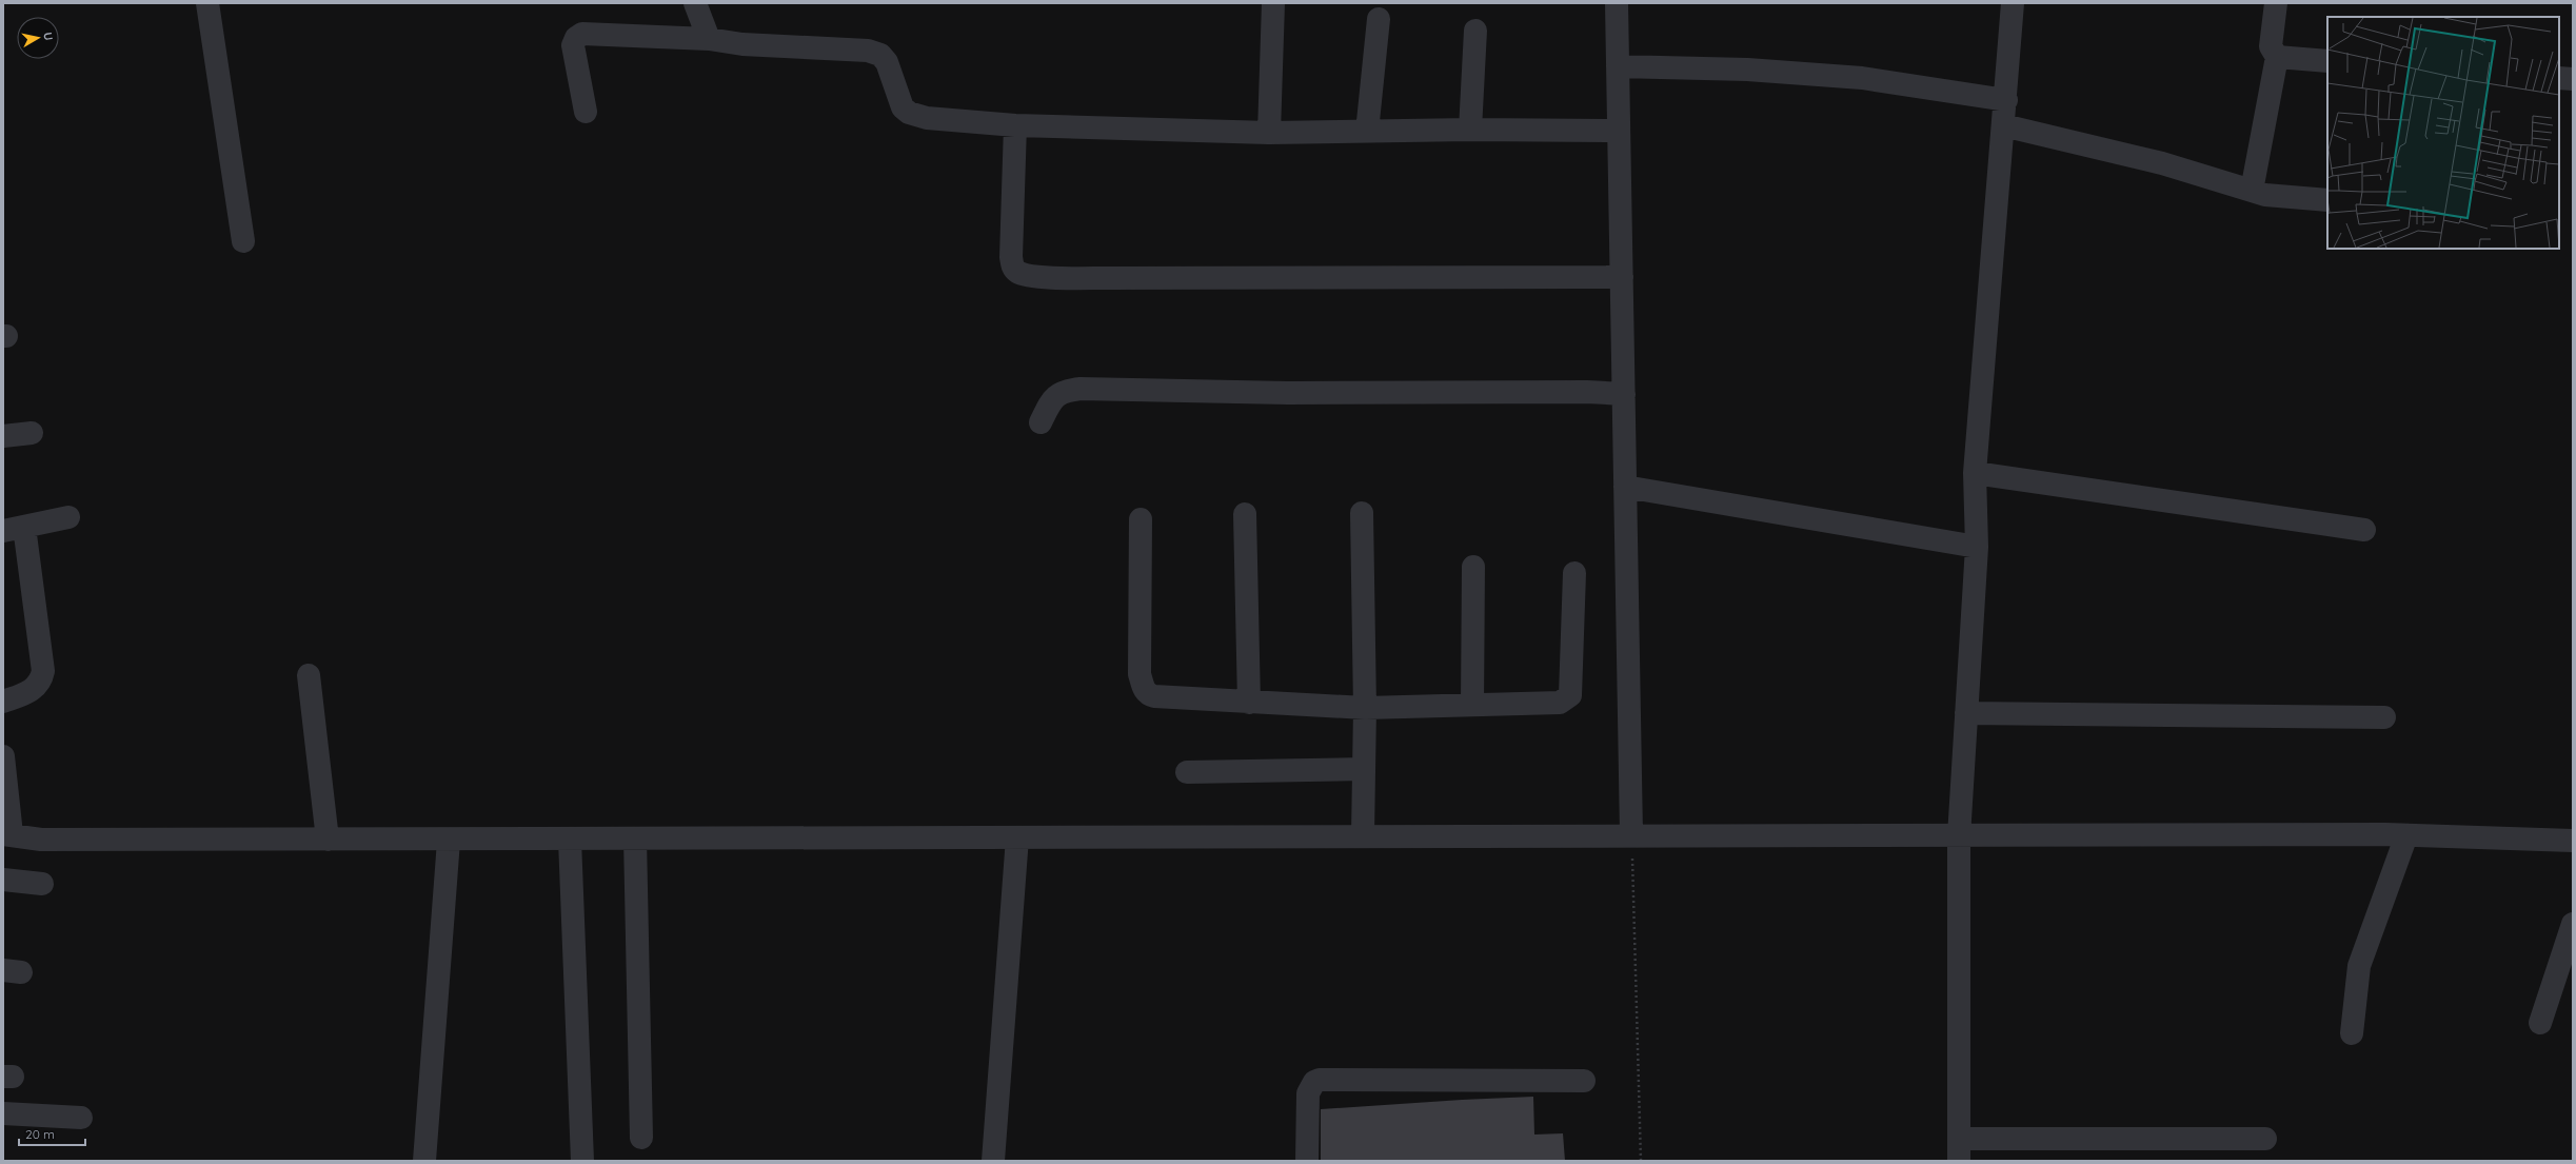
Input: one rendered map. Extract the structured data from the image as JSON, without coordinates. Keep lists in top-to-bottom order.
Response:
{
  "scale_bar": "20 m",
  "north": "right"
}
